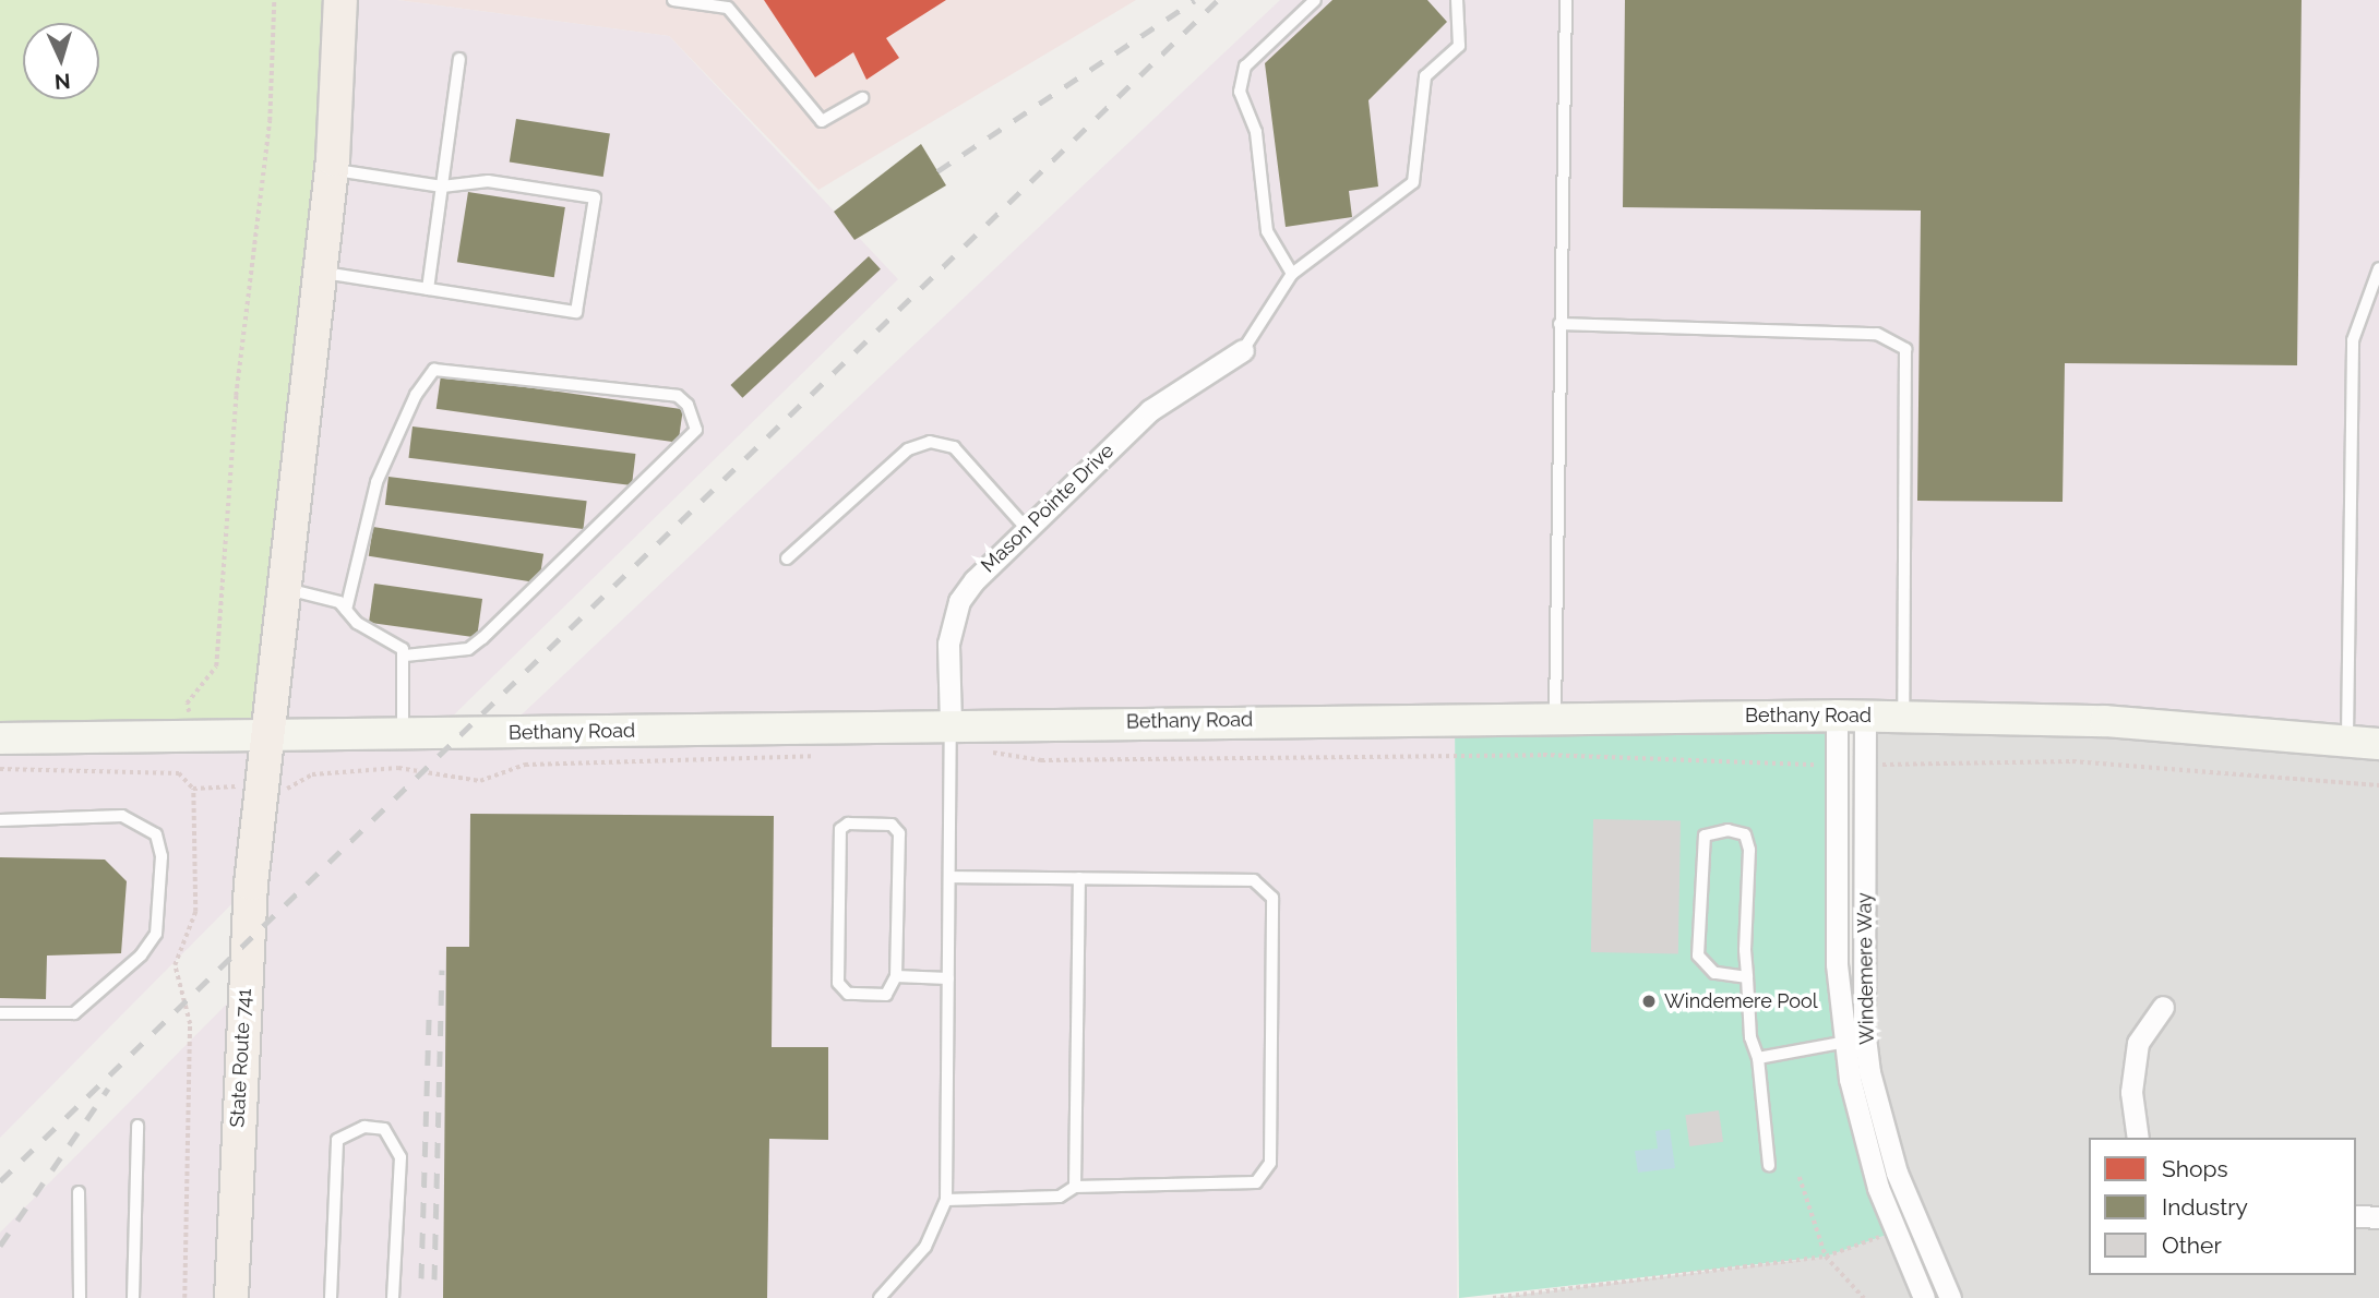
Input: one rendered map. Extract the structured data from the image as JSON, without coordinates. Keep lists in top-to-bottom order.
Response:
{
  "streets": {
    "main road": ["Bethany Road", "State Route 741"],
    "street": ["Mason Pointe Drive", "Windemere Way"]
  },
  "crossings": [
    ["Mason Pointe Drive", "Bethany Road"],
    ["Bethany Road", "Windemere Way"],
    ["Bethany Road", "State Route 741"]
  ],
  "places": ["Windemere Pool"],
  "legend": ["Shops", "Industry", "Other"],
  "north": "bottom"
}
